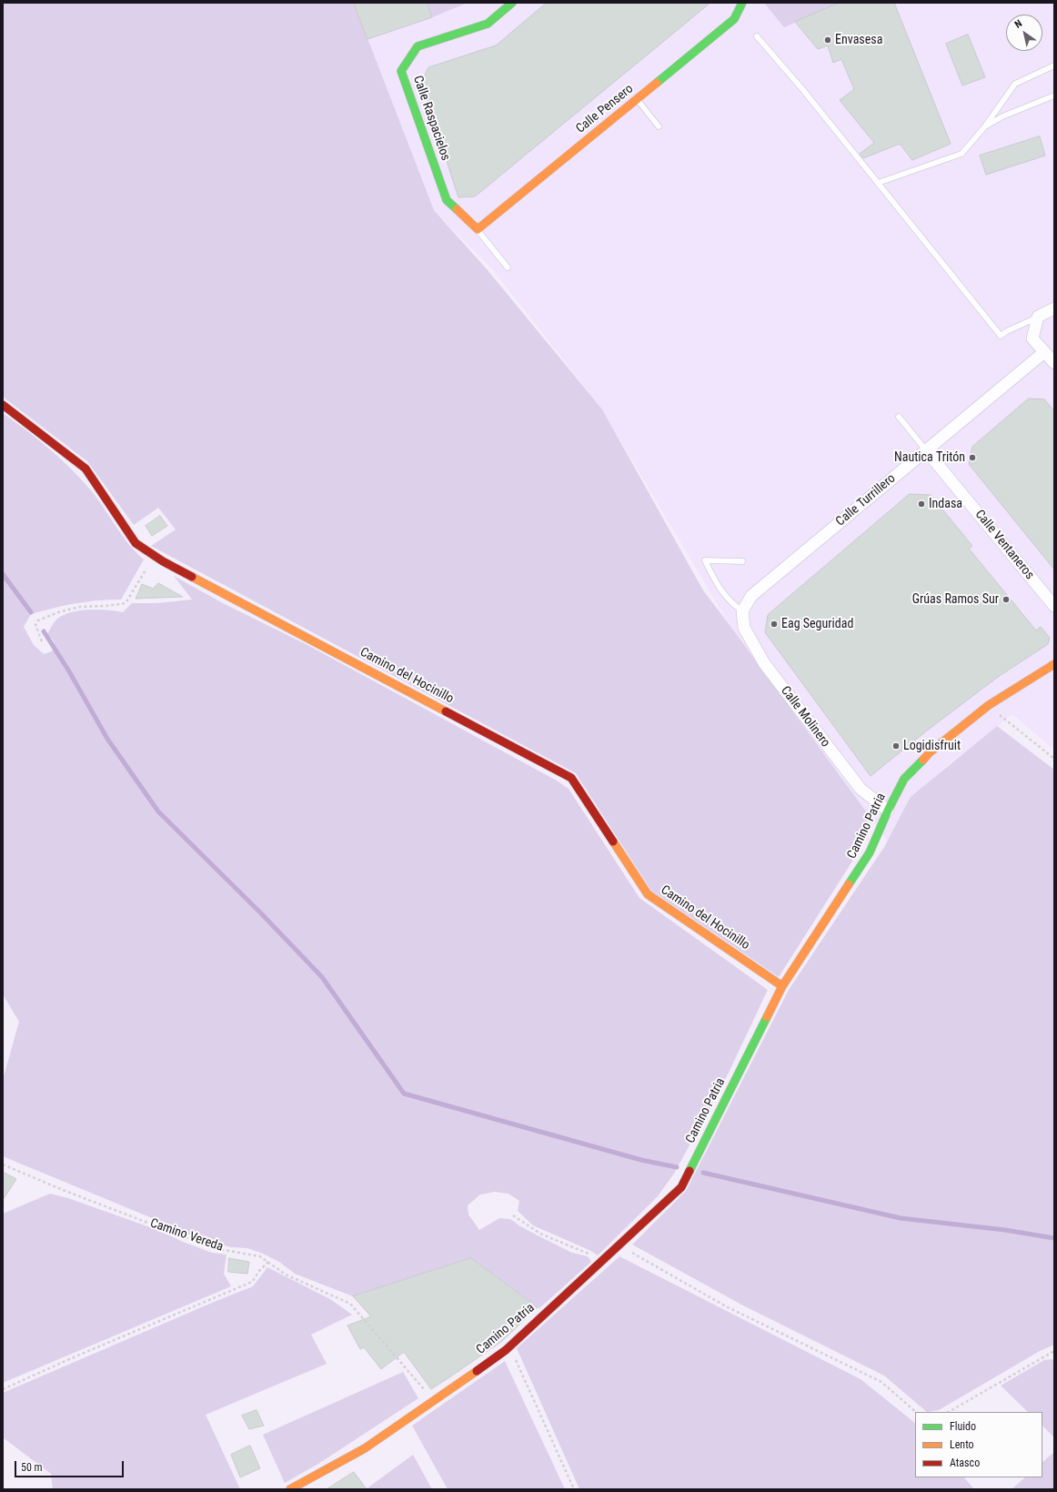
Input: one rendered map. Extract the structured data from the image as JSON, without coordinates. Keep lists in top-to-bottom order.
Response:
{
  "streets": {
    "street": [
      "Calle Pensero",
      "Calle Raspacielos",
      "Calle Turrillero",
      "Calle Ventaneros",
      "Camino del Hocinillo",
      "Calle Molinero",
      "Camino Patria"
    ],
    "path": ["Camino Vereda"]
  },
  "crossings": [
    ["Calle Pensero", "Calle Raspacielos"],
    ["Calle Turrillero", "Calle Ventaneros"],
    ["Calle Turrillero", "Calle Molinero"],
    ["Camino del Hocinillo", "Camino Patria"],
    ["Calle Molinero", "Camino Patria"],
    ["Camino Patria", "Camino Vereda"]
  ],
  "places": [
    "Envasesa",
    "Nautica Tritón",
    "Indasa",
    "Grúas Ramos Sur",
    "Eag Seguridad",
    "Logidisfruit"
  ],
  "legend": ["Fluido", "Lento", "Atasco"],
  "scale_bar": "50 m",
  "north": "top left"
}
